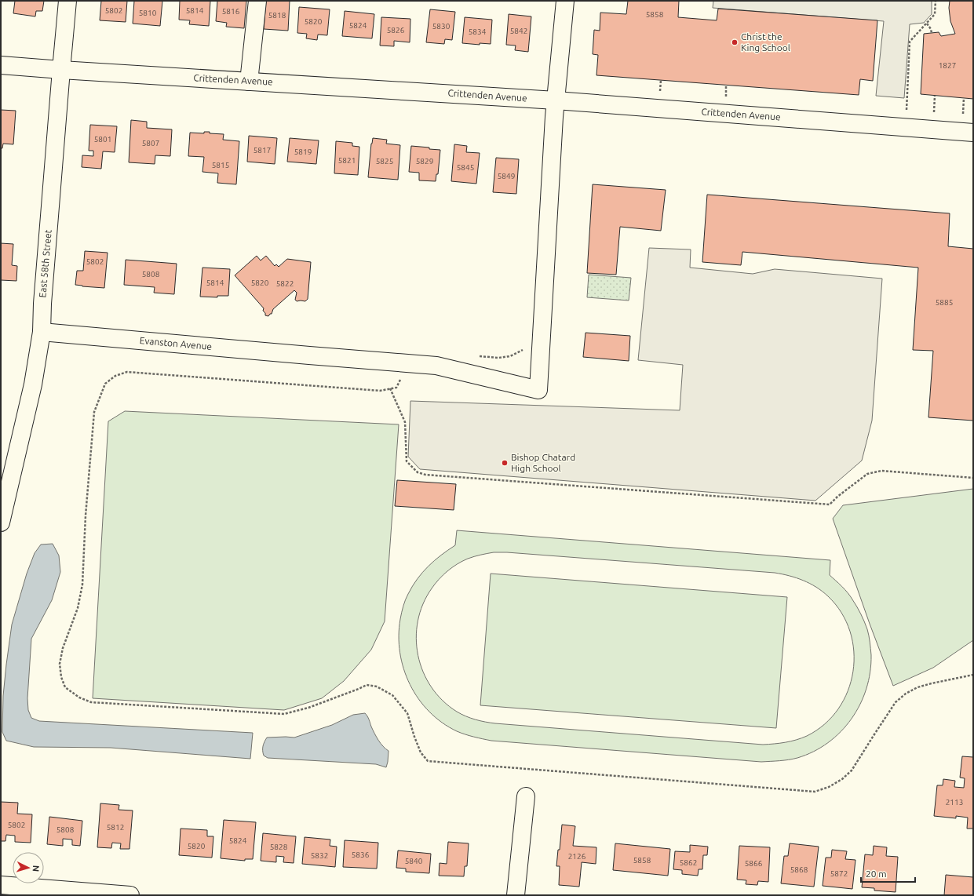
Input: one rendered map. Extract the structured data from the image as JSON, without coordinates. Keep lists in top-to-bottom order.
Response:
{
  "streets": {
    "street": ["Crittenden Avenue", "East 58th Street", "Evanston Avenue"]
  },
  "crossings": [
    ["Crittenden Avenue", "East 58th Street"],
    ["Crittenden Avenue", "Evanston Avenue"],
    ["East 58th Street", "Evanston Avenue"]
  ],
  "places": ["Christ the King School", "Bishop Chatard High School"],
  "house_numbers": [
    "5802",
    "5814",
    "5816",
    "5810",
    "5858",
    "5818",
    "5820",
    "5824",
    "5830",
    "5826",
    "5842",
    "5834",
    "1827",
    "5801",
    "5807",
    "5817",
    "5819",
    "5821",
    "5825",
    "5829",
    "5815",
    "5845",
    "5849",
    "5802",
    "5808",
    "5814",
    "5820",
    "5822",
    "5885",
    "2113",
    "5802",
    "5812",
    "5808",
    "5824",
    "5820",
    "5828",
    "5836",
    "5832",
    "2126",
    "5858",
    "5840",
    "5862",
    "5866",
    "5868",
    "5872"
  ],
  "scale_bar": "20 m",
  "north": "right"
}
